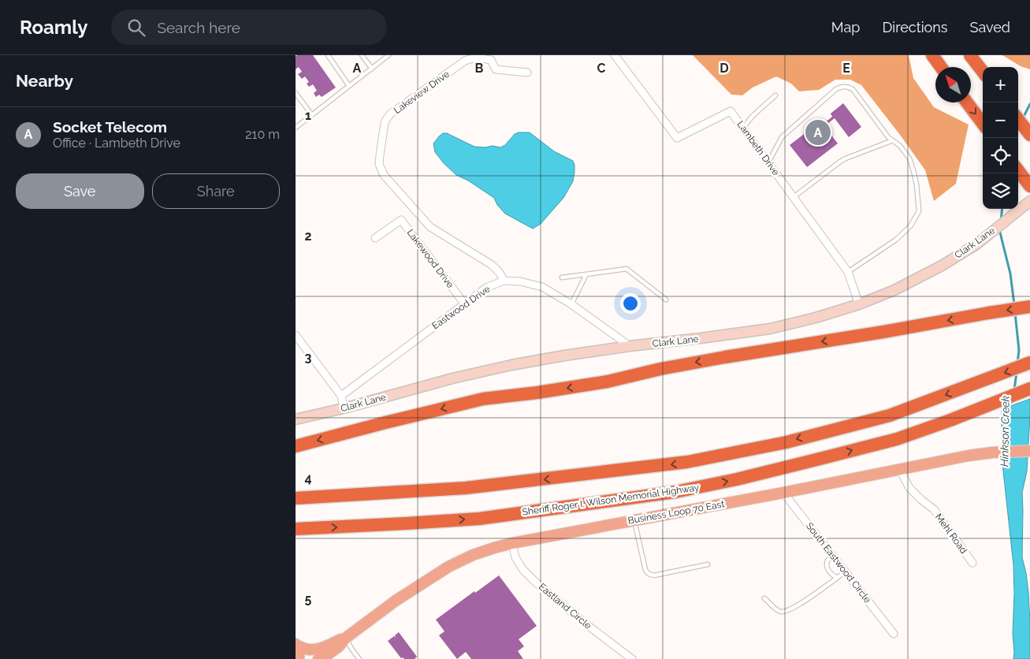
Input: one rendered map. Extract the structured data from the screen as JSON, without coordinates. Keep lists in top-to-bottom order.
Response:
{
  "streets": {
    "highway": ["Sheriff Roger I. Wilson Memorial Highway"],
    "main road": ["Business Loop 70 East"],
    "street": [
      "Lakeview Drive",
      "Lambeth Drive",
      "Clark Lane",
      "Lakewood Drive",
      "Eastwood Drive",
      "Mehl Road",
      "South Eastwood Circle",
      "Eastland Circle"
    ]
  },
  "crossings": [
    ["Lakeview Drive", "Eastwood Drive"],
    ["Lambeth Drive", "Clark Lane"],
    ["Clark Lane", "Eastwood Drive"],
    ["Lakewood Drive", "Eastwood Drive"],
    ["Business Loop 70 East", "Mehl Road"],
    ["Business Loop 70 East", "South Eastwood Circle"],
    ["Business Loop 70 East", "Eastland Circle"]
  ],
  "water": ["Hinkson Creek"],
  "north": "top left",
  "page": {
    "header": "Roamly",
    "search": "Search here",
    "nav": ["Map", "Directions", "Saved"],
    "heading": "Nearby",
    "map_buttons": ["+", "−"],
    "list": [
      {
        "mark": "A",
        "name": "Socket Telecom",
        "note": "Office · Lambeth Drive",
        "value": "210 m"
      }
    ],
    "pins": "A",
    "buttons": ["Save", "Share"]
  },
  "grid": {
    "columns": [
      "A",
      "B",
      "C",
      "D",
      "E"
    ],
    "rows": [
      "1",
      "2",
      "3",
      "4",
      "5"
    ]
  }
}
